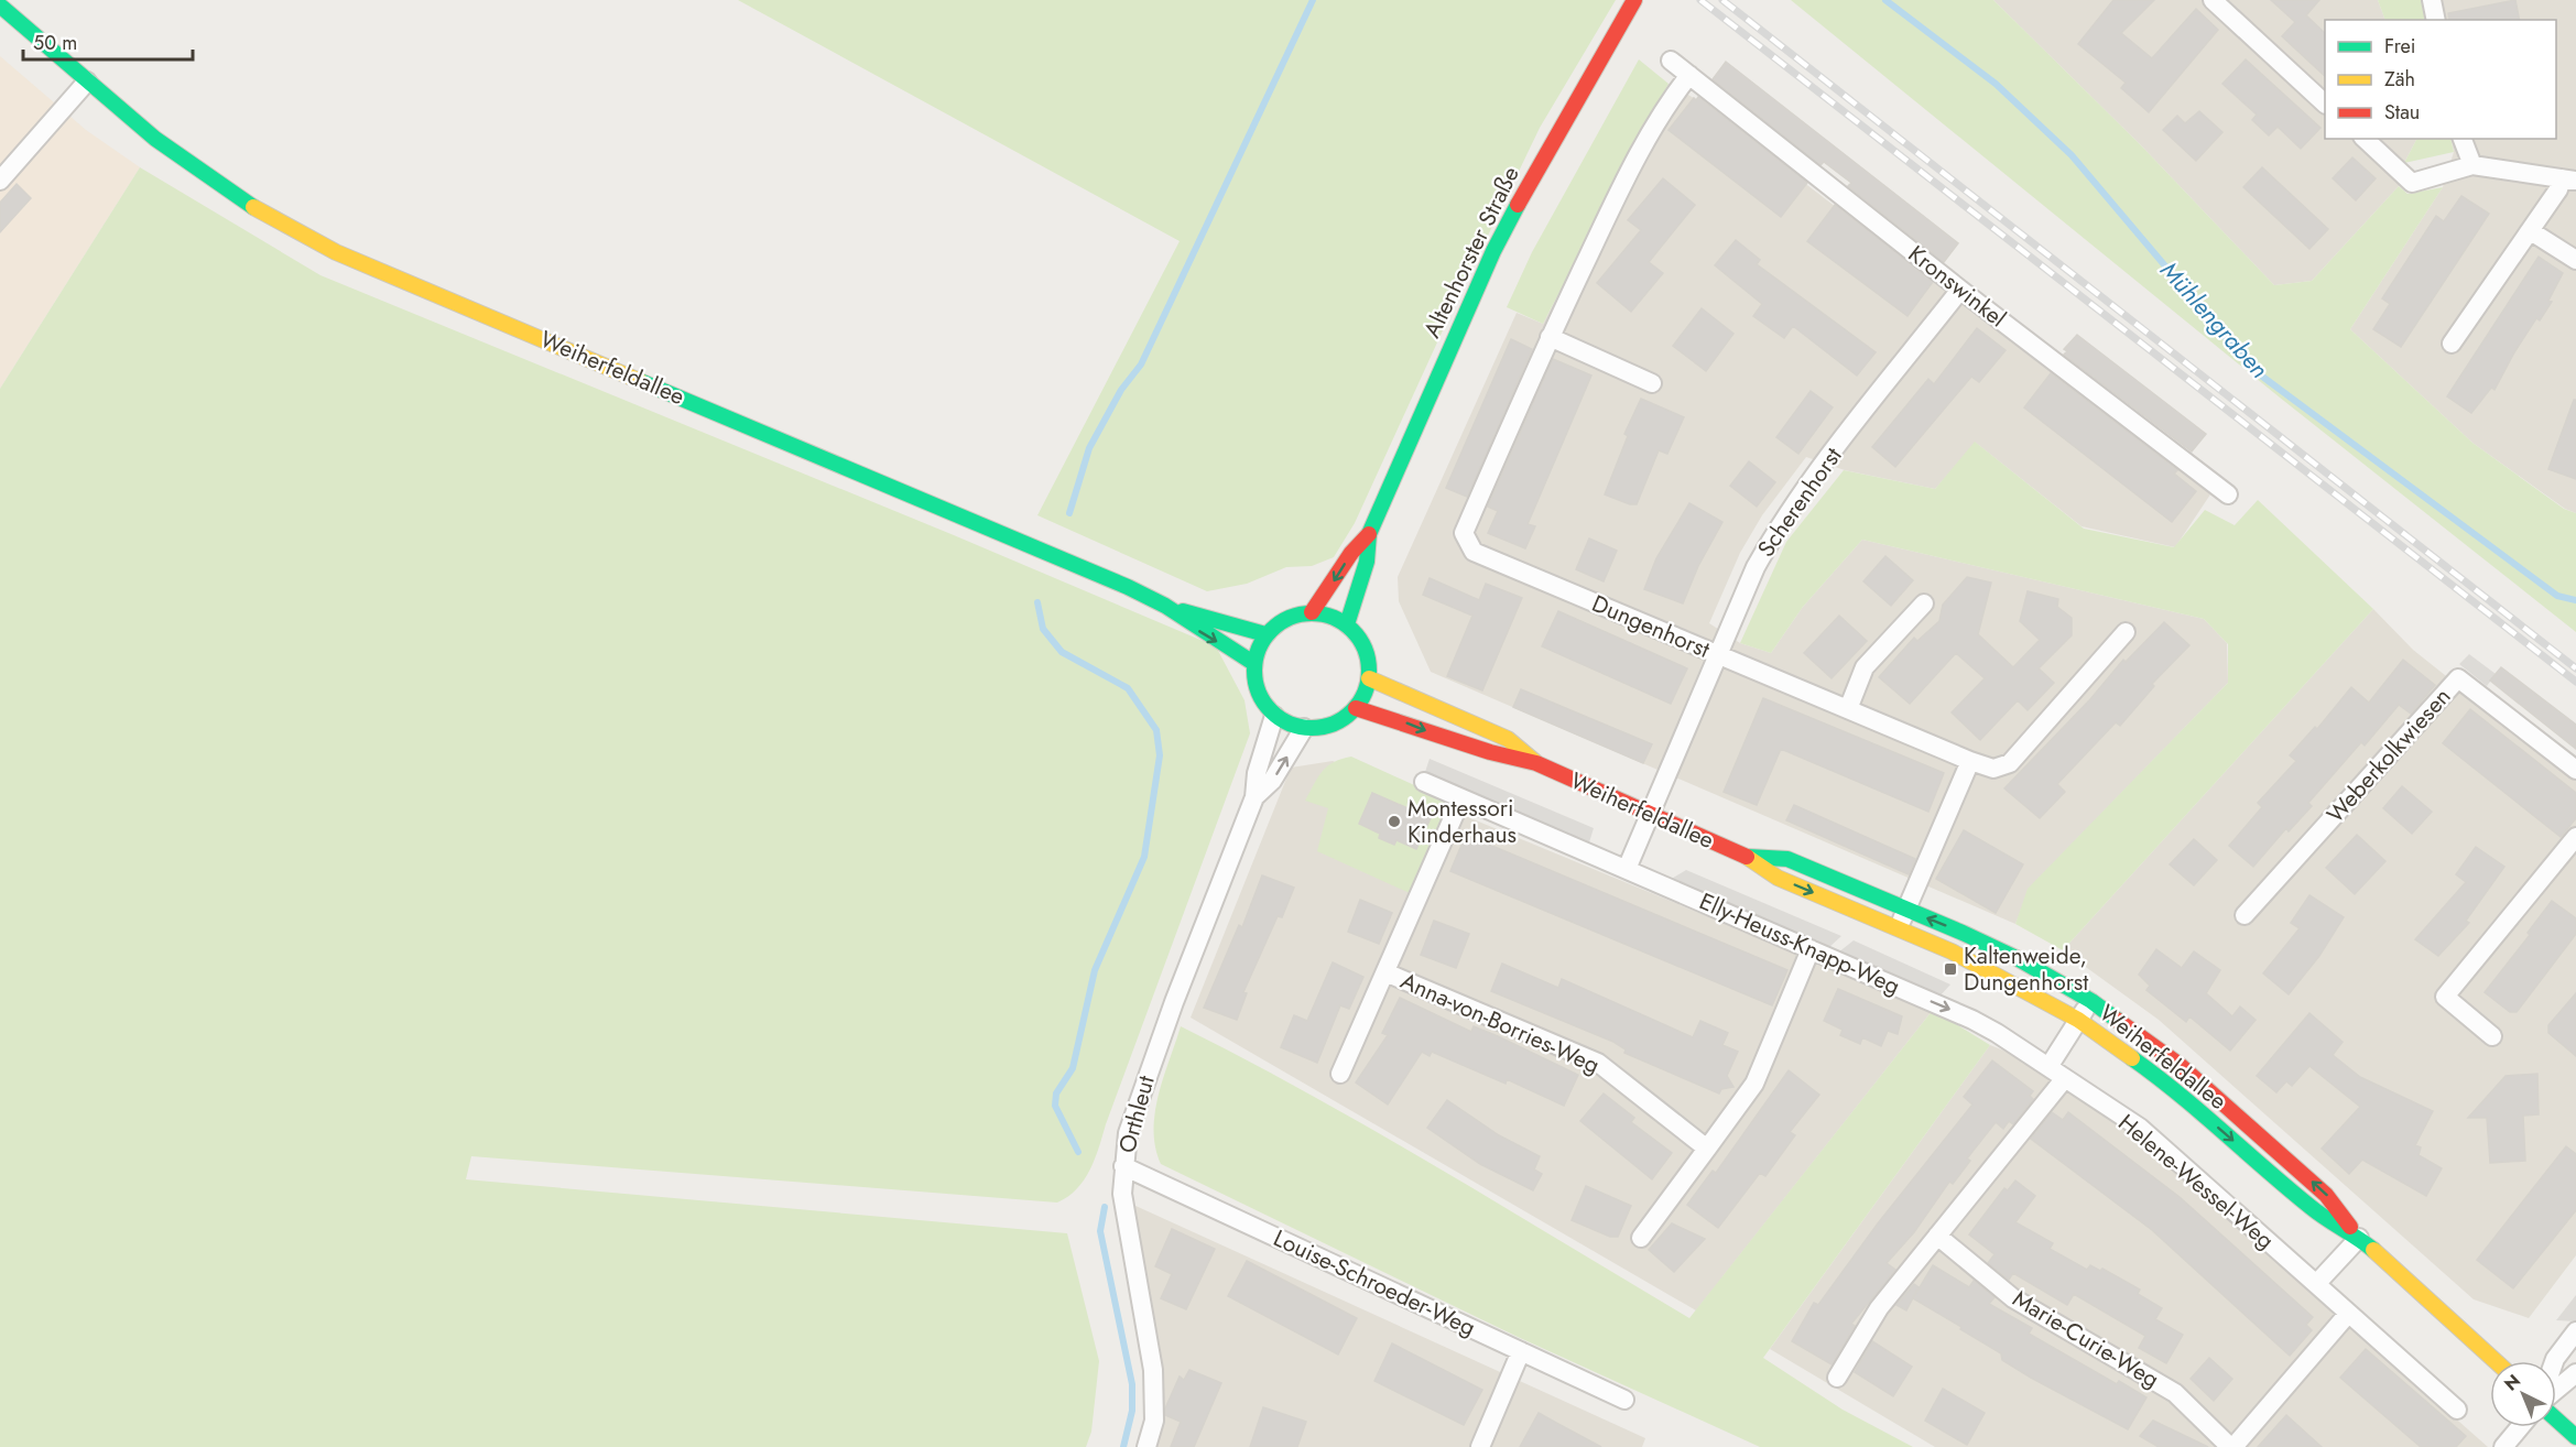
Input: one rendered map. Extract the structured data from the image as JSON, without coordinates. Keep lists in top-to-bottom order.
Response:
{
  "streets": {
    "main road": ["Altenhorster Straße", "Weiherfeldallee"],
    "street": [
      "Kronswinkel",
      "Scherenhorst",
      "Dungenhorst",
      "Weberkolkwiesen",
      "Elly-Heuss-Knapp-Weg",
      "Anna-von-Borries-Weg",
      "Orthleut",
      "Helene-Wessel-Weg",
      "Louise-Schroeder-Weg",
      "Marie-Curie-Weg"
    ]
  },
  "crossings": [
    ["Altenhorster Straße", "Weiherfeldallee"],
    ["Altenhorster Straße", "Orthleut"],
    ["Kronswinkel", "Scherenhorst"],
    ["Weiherfeldallee", "Scherenhorst"],
    ["Weiherfeldallee", "Orthleut"],
    ["Scherenhorst", "Dungenhorst"],
    ["Elly-Heuss-Knapp-Weg", "Anna-von-Borries-Weg"],
    ["Elly-Heuss-Knapp-Weg", "Helene-Wessel-Weg"],
    ["Orthleut", "Louise-Schroeder-Weg"],
    ["Helene-Wessel-Weg", "Marie-Curie-Weg"]
  ],
  "water": ["Mühlengraben"],
  "places": {
    "other": ["Montessori Kinderhaus"],
    "transit": ["Kaltenweide, Dungenhorst"]
  },
  "legend": ["Frei", "Zäh", "Stau"],
  "scale_bar": "50 m",
  "north": "top left"
}
